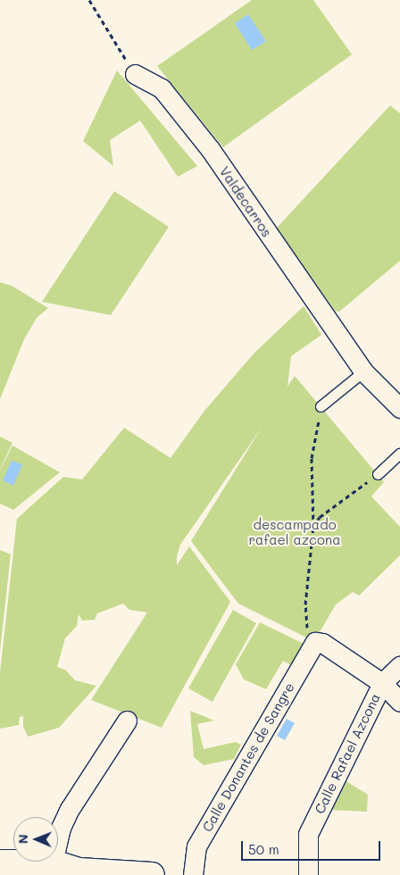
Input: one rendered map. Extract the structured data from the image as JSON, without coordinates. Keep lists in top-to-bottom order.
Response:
{
  "streets": {
    "street": ["Valdecarros", "Calle Rafael Azcona", "Calle Donantes de Sangre"]
  },
  "parks": ["descampado rafael azcona"],
  "scale_bar": "50 m",
  "north": "left"
}
